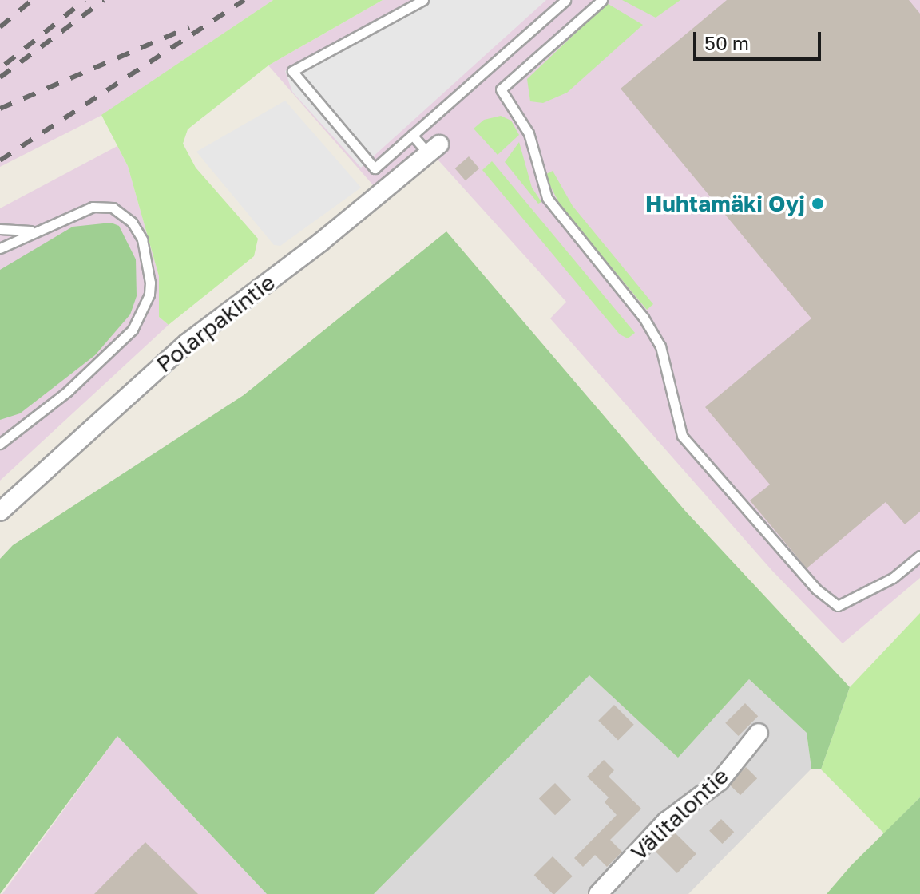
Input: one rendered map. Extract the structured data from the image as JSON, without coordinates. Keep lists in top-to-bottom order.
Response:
{
  "streets": {
    "street": ["Polarpakintie", "Välitalontie"]
  },
  "places": ["Huhtamäki Oyj"],
  "scale_bar": "50 m"
}
